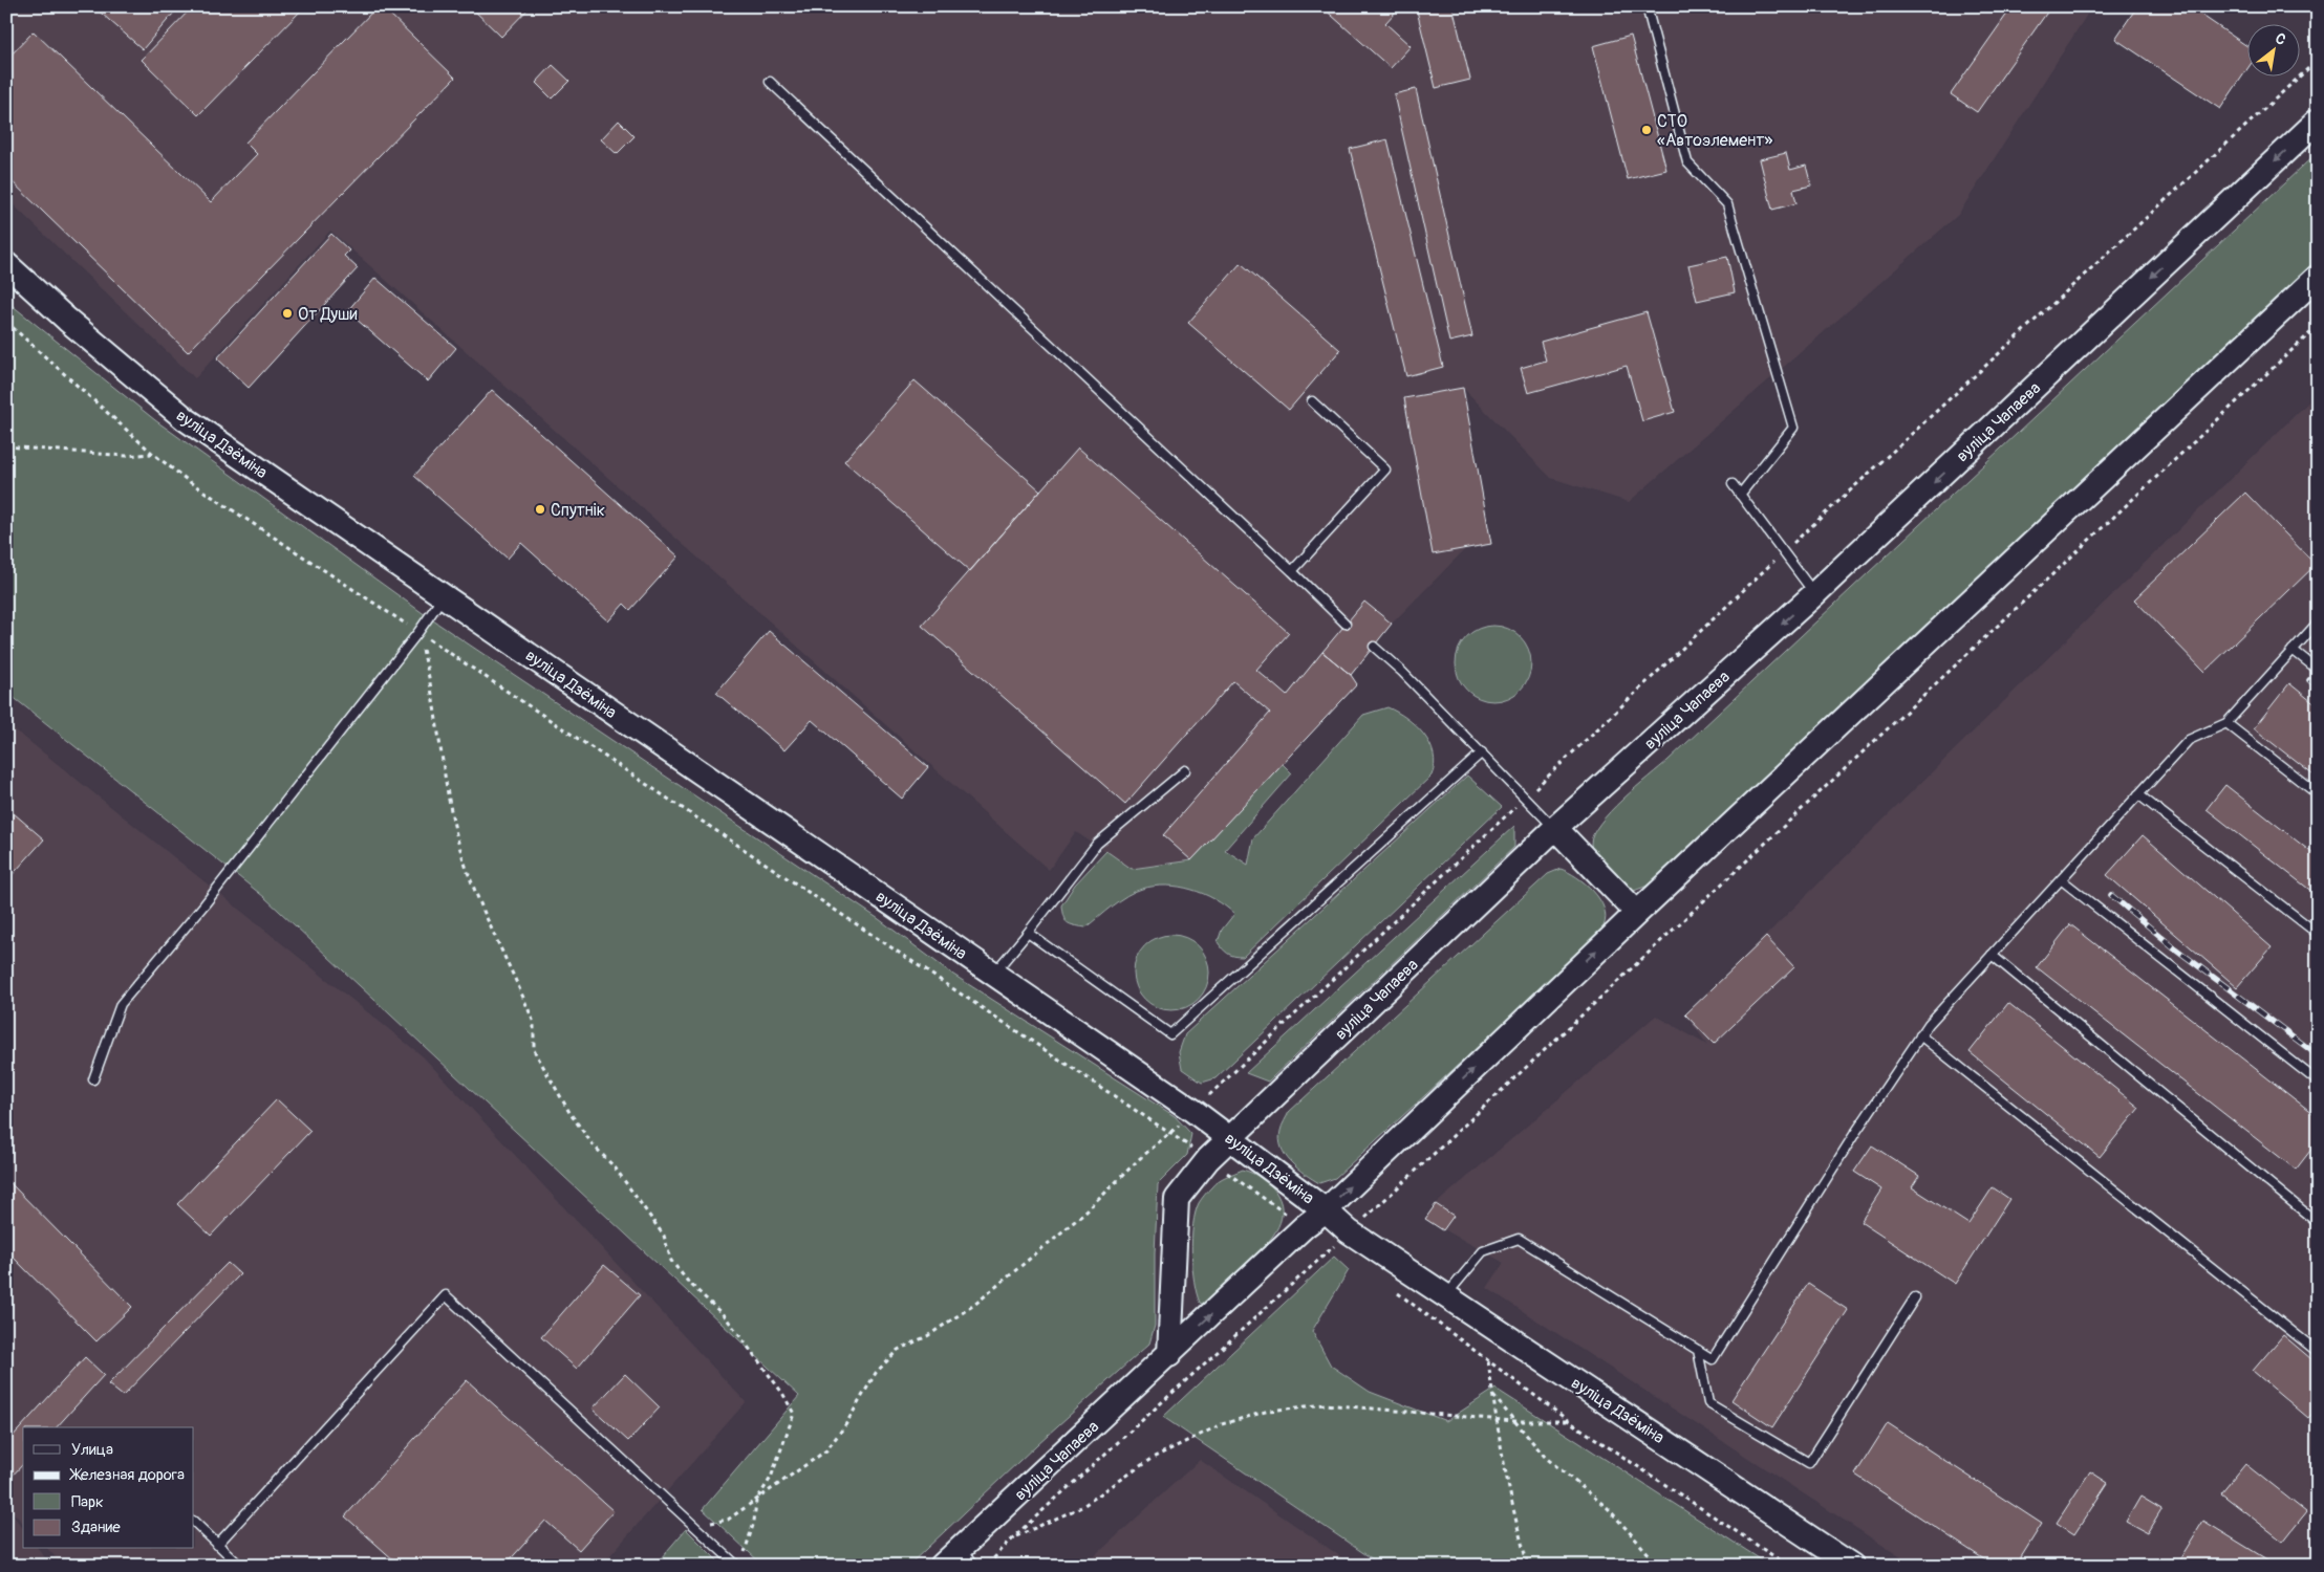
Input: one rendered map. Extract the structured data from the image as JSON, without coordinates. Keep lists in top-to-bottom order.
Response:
{
  "streets": {
    "main road": ["вуліца Чапаева", "вуліца Дзёміна"]
  },
  "crossings": [
    ["вуліца Чапаева", "вуліца Дзёміна"]
  ],
  "places": ["СТО «Автоэлемент»", "От Души", "Спутнік"],
  "legend": [
    "Улица",
    "Железная дорога",
    "Парк",
    "Здание"
  ],
  "north": "top right"
}
